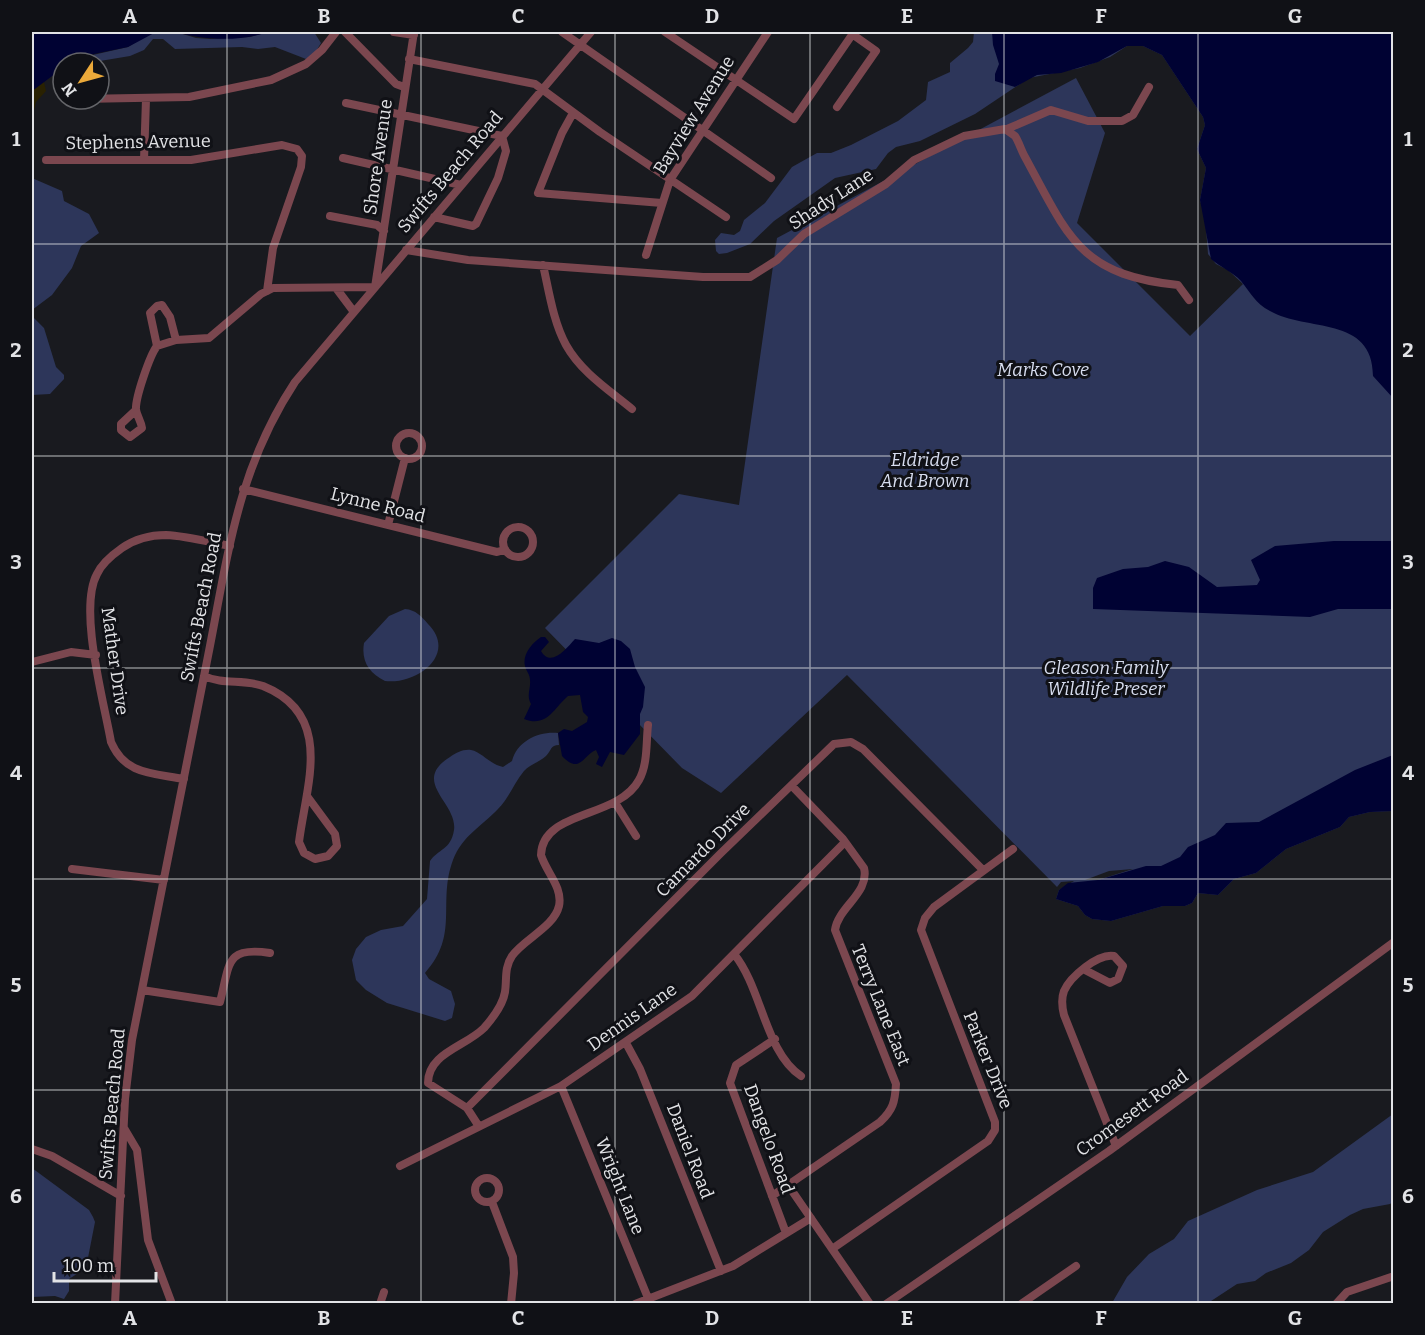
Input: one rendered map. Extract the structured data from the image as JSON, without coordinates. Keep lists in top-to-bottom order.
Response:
{
  "streets": {
    "street": [
      "Bayview Avenue",
      "Stephens Avenue",
      "Shore Avenue",
      "Swifts Beach Road",
      "Shady Lane",
      "Lynne Road",
      "Mather Drive",
      "Camardo Drive",
      "Terry Lane East",
      "Dennis Lane",
      "Parker Drive",
      "Cromesett Road",
      "Dangelo Road",
      "Daniel Road",
      "Wright Lane"
    ]
  },
  "crossings": [
    ["Shore Avenue", "Swifts Beach Road"],
    ["Swifts Beach Road", "Shady Lane"],
    ["Swifts Beach Road", "Lynne Road"],
    ["Swifts Beach Road", "Mather Drive"],
    ["Camardo Drive", "Terry Lane East"],
    ["Camardo Drive", "Parker Drive"],
    ["Terry Lane East", "Dennis Lane"],
    ["Dennis Lane", "Daniel Road"],
    ["Dennis Lane", "Wright Lane"]
  ],
  "parks": ["Marks Cove", "Eldridge And Brown", "Gleason Family Wildlife Preser"],
  "scale_bar": "100 m",
  "north": "bottom left",
  "grid": {
    "columns": [
      "A",
      "B",
      "C",
      "D",
      "E",
      "F",
      "G"
    ],
    "rows": [
      "1",
      "2",
      "3",
      "4",
      "5",
      "6"
    ]
  }
}
